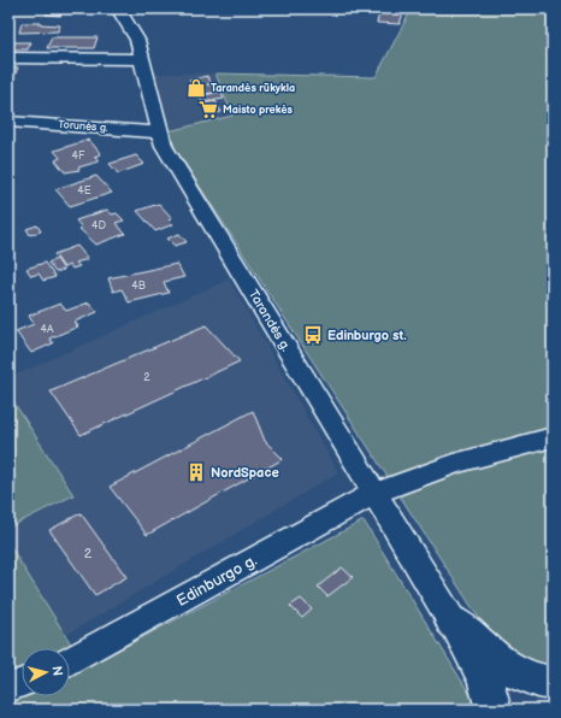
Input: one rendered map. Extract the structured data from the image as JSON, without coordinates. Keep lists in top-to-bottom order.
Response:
{
  "streets": {
    "street": ["Torunės g.", "Tarandės g.", "Edinburgo g."]
  },
  "crossings": [
    ["Torunės g.", "Tarandės g."],
    ["Tarandės g.", "Edinburgo g."]
  ],
  "places": {
    "shop": ["Tarandės rūkykla"],
    "supermarket": ["Maisto prekės"],
    "bus stop": ["Edinburgo st."],
    "building": ["NordSpace"]
  },
  "house_numbers": [
    "4F",
    "4E",
    "4D",
    "4B",
    "4A",
    "2",
    "2"
  ],
  "north": "right"
}
